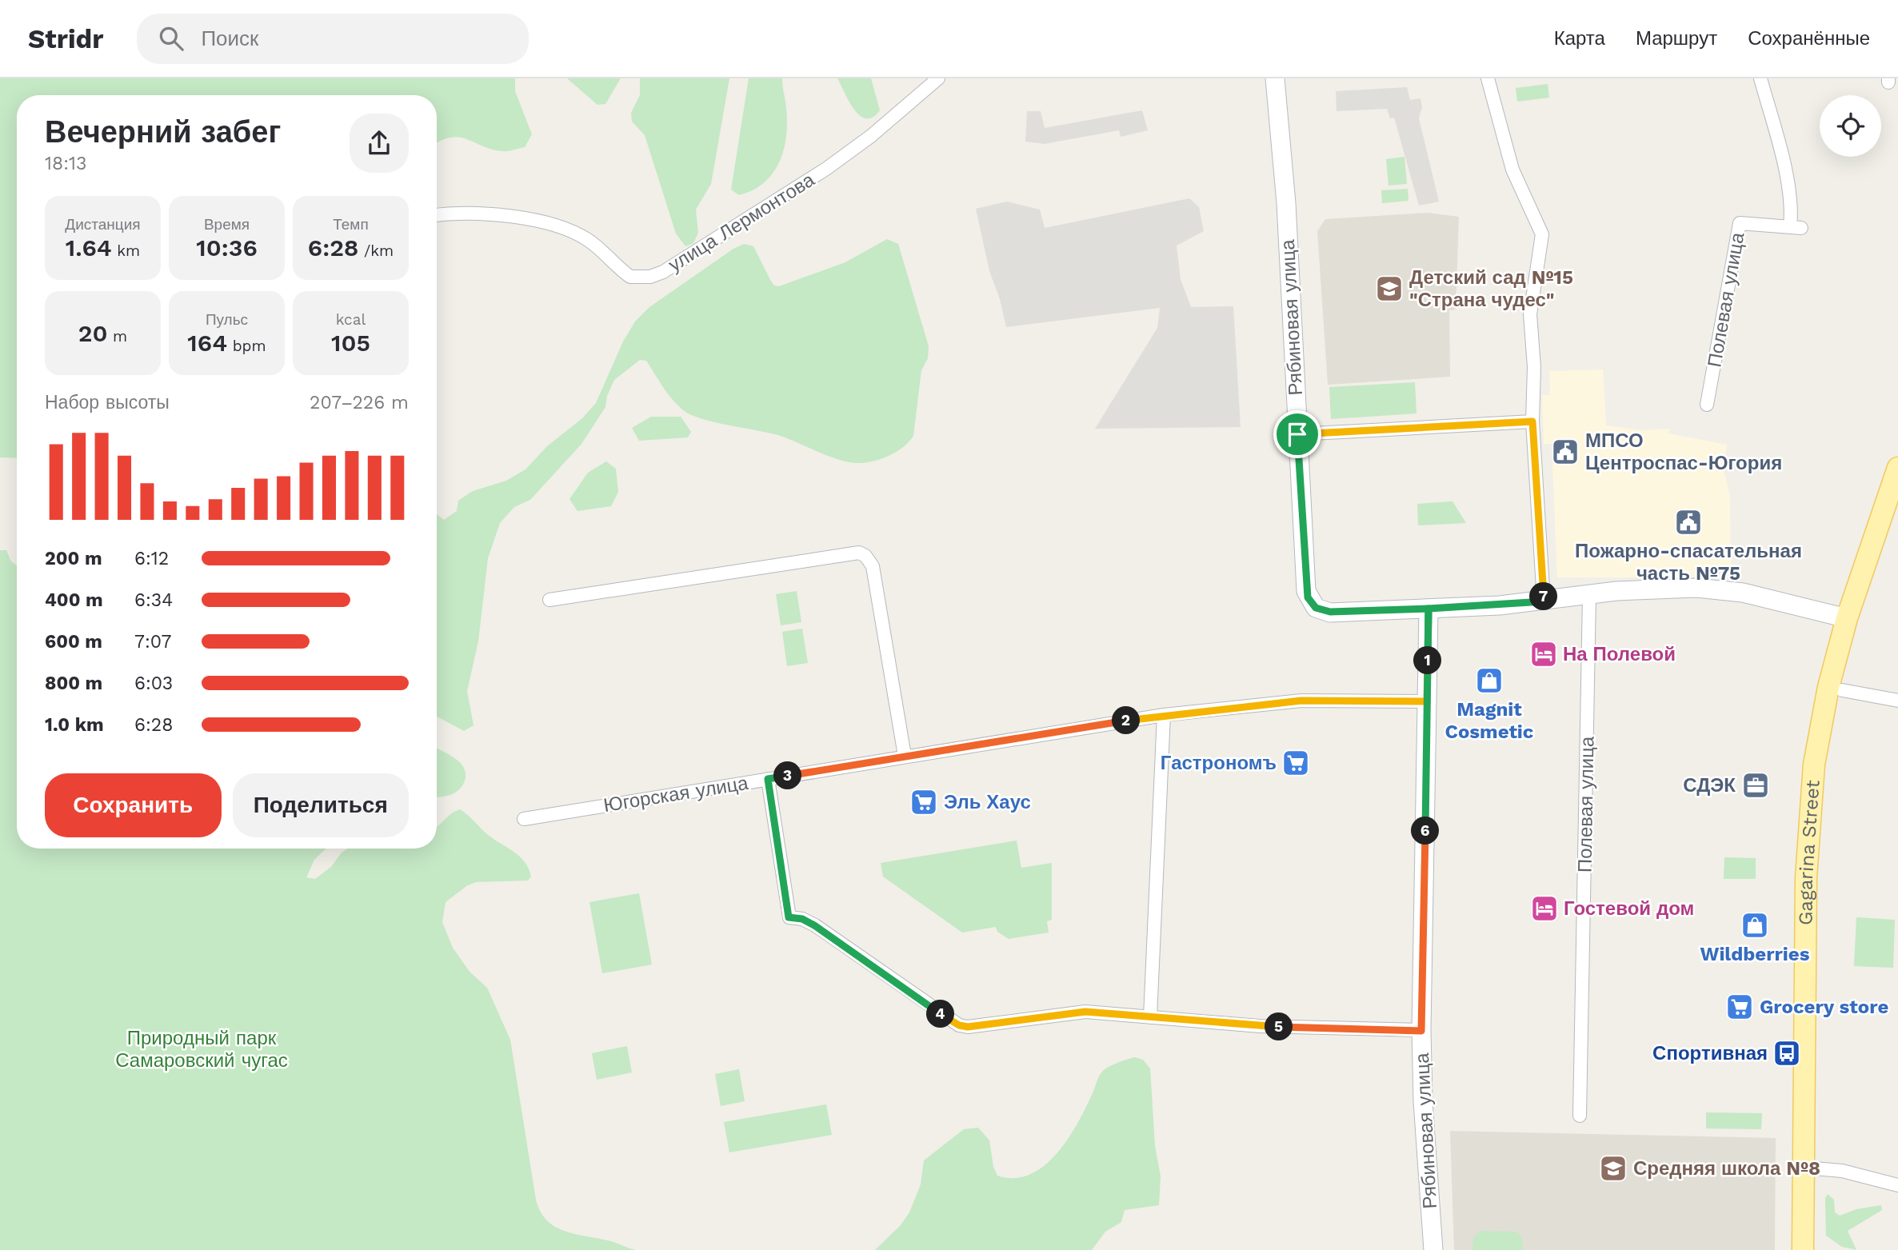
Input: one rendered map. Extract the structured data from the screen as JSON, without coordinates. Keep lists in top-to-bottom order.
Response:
{
  "streets": {
    "main road": ["Gagarina Street"],
    "street": [
      "улица Лермонтова",
      "Полевая улица",
      "Рябиновая улица",
      "Югорская улица"
    ]
  },
  "crossings": [
    ["Рябиновая улица", "Югорская улица"]
  ],
  "parks": ["Природный парк Самаровский чугас"],
  "places": {
    "school or university": ["Детский сад №15 \"Страна чудес\"", "Средняя школа №8"],
    "public building": ["МПСО Центроспас-Югория", "Пожарно-спасательная часть №75"],
    "hotel": ["На Полевой", "Гостевой дом"],
    "shop": ["Magnit Cosmetic", "Wildberries"],
    "supermarket": ["Гастрономъ", "Эль Хаус", "Grocery store"],
    "office": ["СДЭК"],
    "bus stop": ["Спортивная"]
  },
  "page": {
    "header": "Stridr",
    "search": "Поиск",
    "nav": ["Карта", "Маршрут", "Сохранённые"],
    "heading": ["Вечерний забег", "18:13"],
    "stats": [
      ["Дистанция", "1.64 km"],
      ["Время", "10:36"],
      ["Темп", "6:28 /km"],
      ["20 m"],
      ["Пульс", "164 bpm"],
      ["kcal", "105"]
    ],
    "chart": ["Набор высоты", "207–226 m"],
    "list": [
      {
        "name": "200 m",
        "note": "6:12"
      },
      {
        "name": "400 m",
        "note": "6:34"
      },
      {
        "name": "600 m",
        "note": "7:07"
      },
      {
        "name": "800 m",
        "note": "6:03"
      },
      {
        "name": "1.0 km",
        "note": "6:28"
      }
    ],
    "pins": [
      "7",
      "1",
      "2",
      "3",
      "6",
      "4",
      "5"
    ],
    "buttons": ["Сохранить", "Поделиться"]
  }
}
